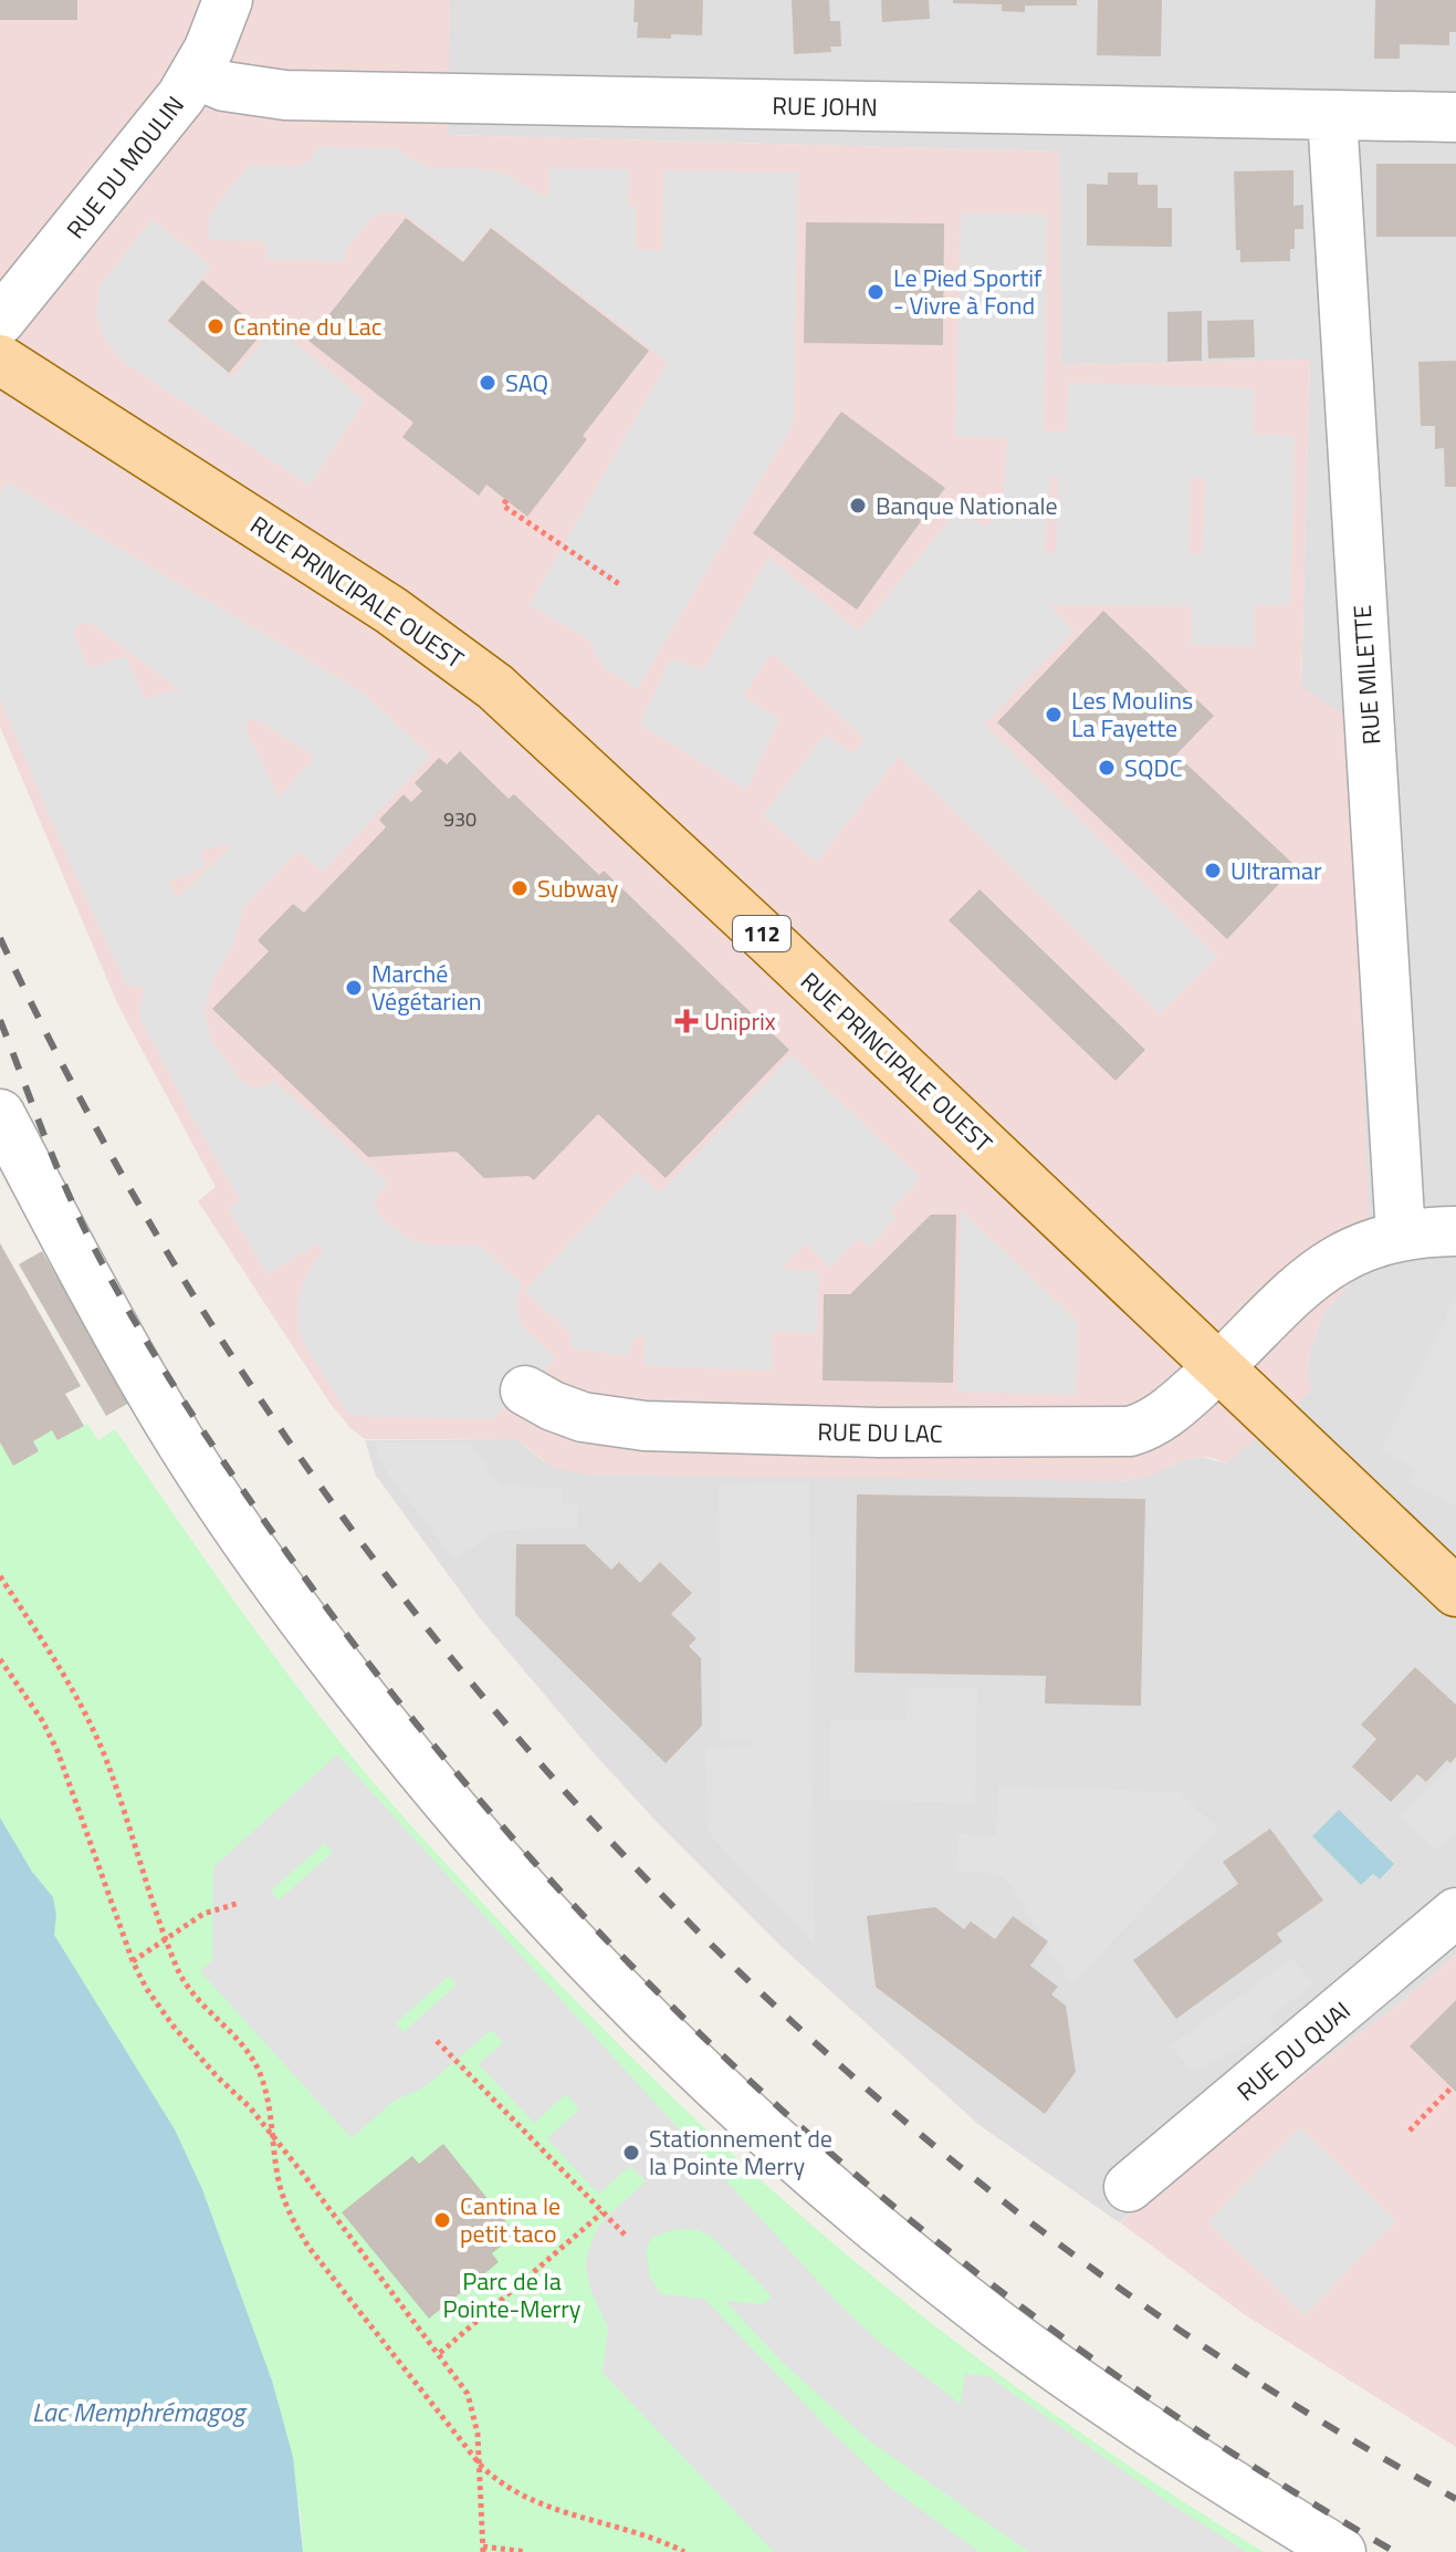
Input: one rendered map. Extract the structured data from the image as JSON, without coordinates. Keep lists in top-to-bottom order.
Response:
{
  "streets": {
    "main road": ["RUE PRINCIPALE OUEST", "112"],
    "street": [
      "RUE JOHN",
      "RUE DU MOULIN",
      "RUE MILETTE",
      "RUE DU LAC",
      "RUE DU QUAI"
    ]
  },
  "crossings": [
    ["RUE JOHN", "RUE DU MOULIN"],
    ["RUE JOHN", "RUE MILETTE"],
    ["RUE PRINCIPALE OUEST", "RUE DU LAC"],
    ["RUE MILETTE", "RUE DU LAC"]
  ],
  "water": ["Lac Memphrémagog"],
  "parks": ["Parc de la Pointe-Merry"],
  "places": {
    "other": [
      "Le Pied Sportif - Vivre à Fond",
      "Cantine du Lac",
      "SAQ",
      "Banque Nationale",
      "Les Moulins La Fayette",
      "SQDC",
      "Ultramar",
      "Subway",
      "Marché Végétarien",
      "Stationnement de la Pointe Merry",
      "Cantina le petit taco"
    ],
    "health": ["Uniprix"]
  },
  "house_numbers": ["930"]
}
